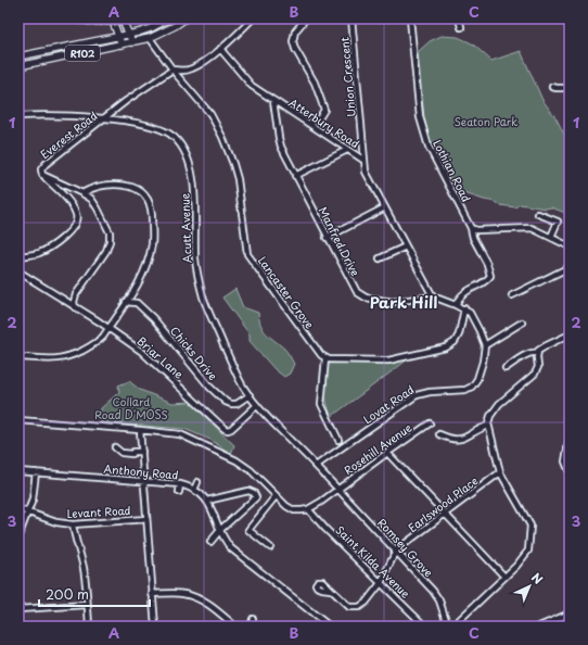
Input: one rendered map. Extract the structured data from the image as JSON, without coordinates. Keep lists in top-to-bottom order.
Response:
{
  "streets": {
    "main road": ["R102"],
    "street": [
      "Union Crescent",
      "Atterbury Road",
      "Everest Road",
      "Lothian Road",
      "Acutt Avenue",
      "Manfred Drive",
      "Lancaster Grove",
      "Chicks Drive",
      "Briar Lane",
      "Lovat Road",
      "Rosehill Avenue",
      "Anthony Road",
      "Earlswood Place",
      "Levant Road",
      "Romsey Grove",
      "Saint Kilda Avenue"
    ]
  },
  "crossings": [
    ["R102", "Lancaster Grove"],
    ["Union Crescent", "Atterbury Road"],
    ["Atterbury Road", "Manfred Drive"],
    ["Everest Road", "Acutt Avenue"],
    ["Everest Road", "Lancaster Grove"],
    ["Everest Road", "Briar Lane"],
    ["Acutt Avenue", "Chicks Drive"],
    ["Acutt Avenue", "Briar Lane"],
    ["Acutt Avenue", "Lovat Road"],
    ["Acutt Avenue", "Rosehill Avenue"],
    ["Acutt Avenue", "Romsey Grove"],
    ["Rosehill Avenue", "Romsey Grove"],
    ["Rosehill Avenue", "Saint Kilda Avenue"],
    ["Earlswood Place", "Romsey Grove"],
    ["Earlswood Place", "Saint Kilda Avenue"]
  ],
  "districts": ["Park Hill"],
  "parks": ["Seaton Park", "Collard Road D'MOSS"],
  "scale_bar": "200 m",
  "north": "top right",
  "grid": {
    "columns": ["A", "B", "C"],
    "rows": ["1", "2", "3"]
  }
}
